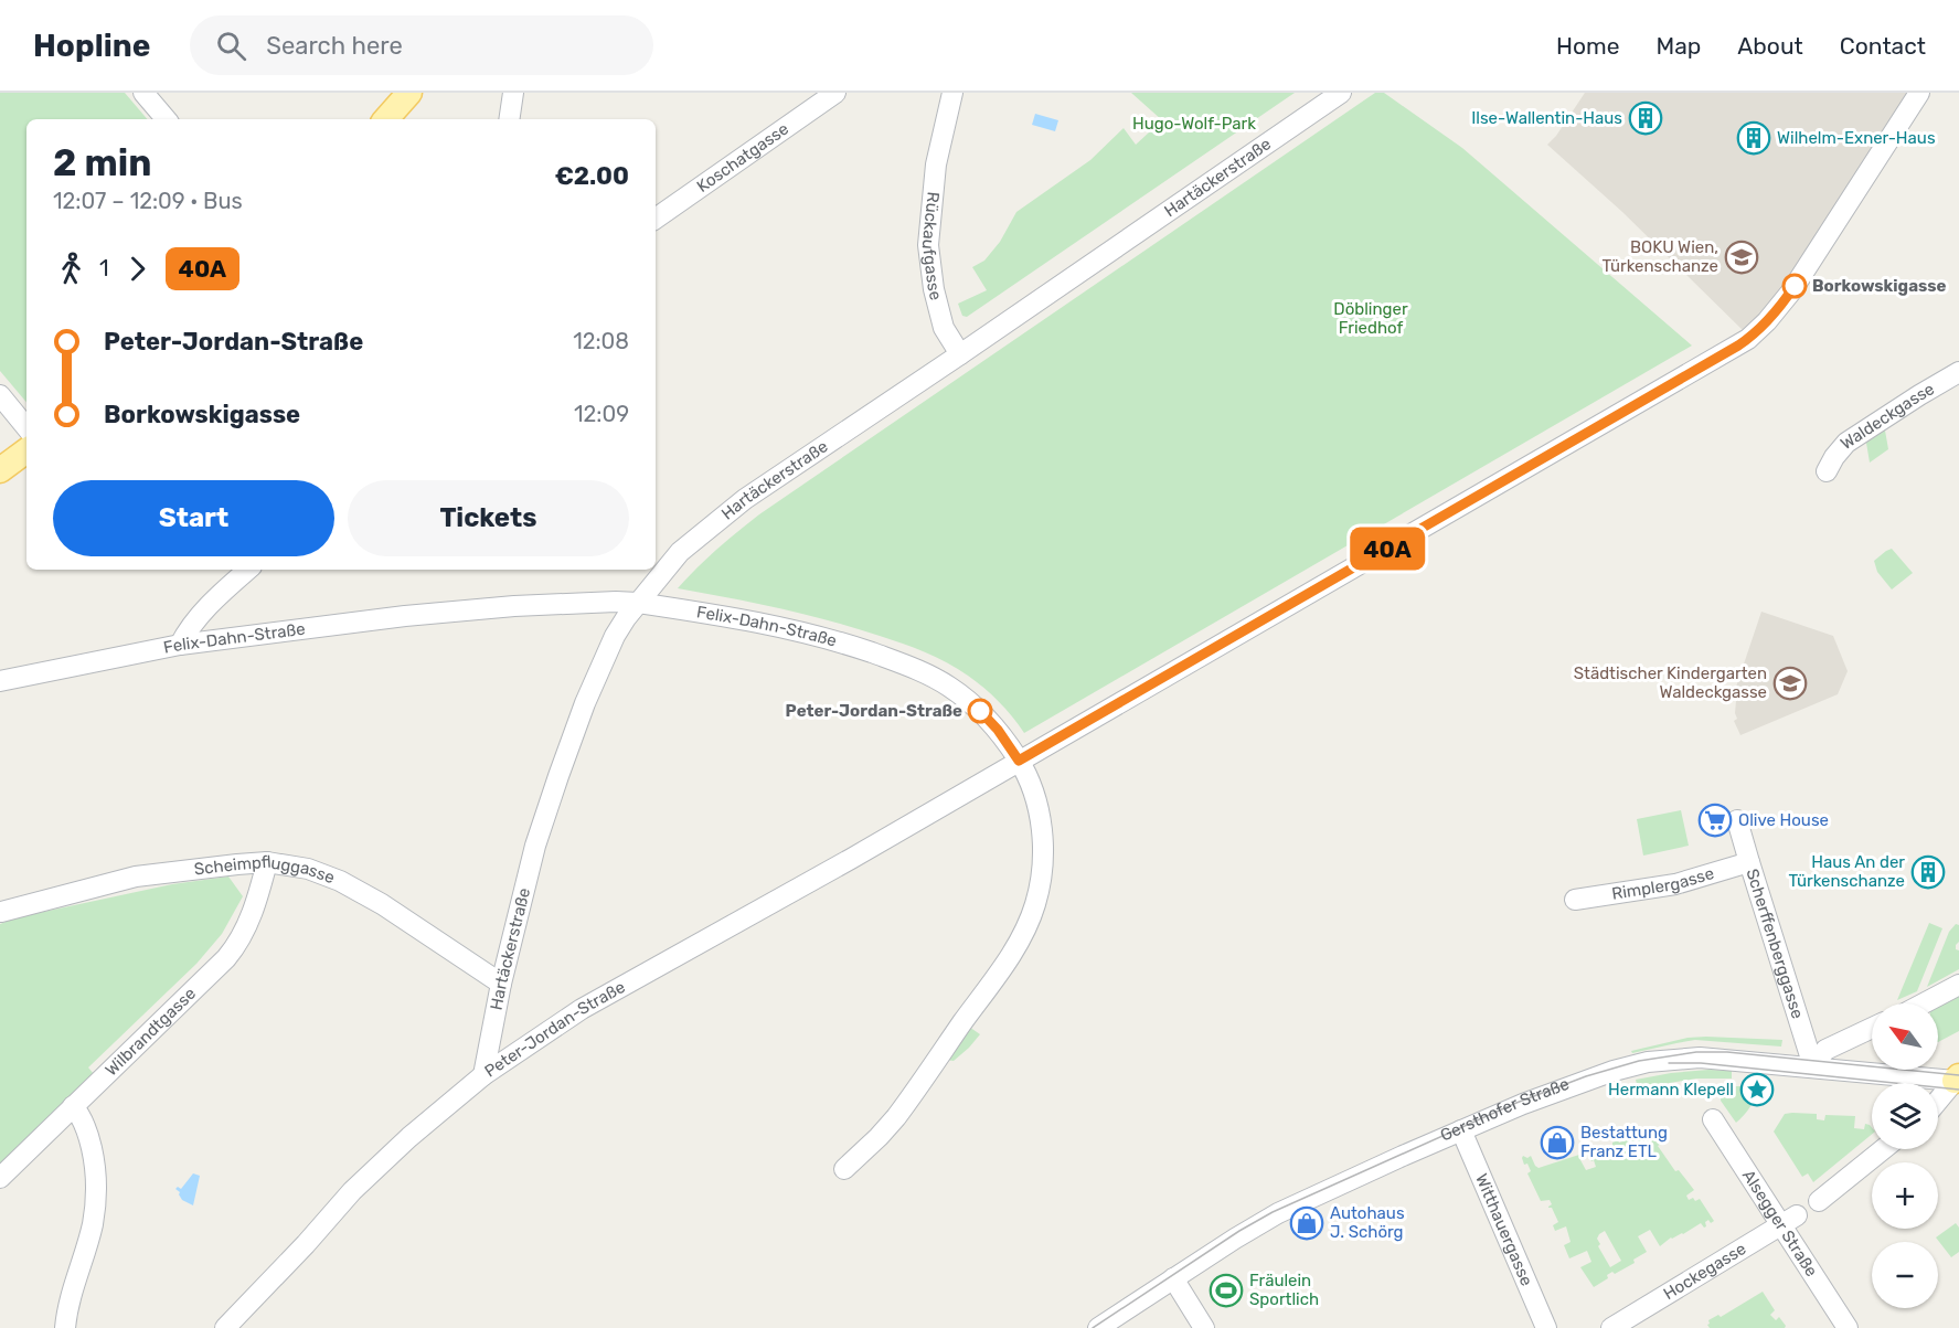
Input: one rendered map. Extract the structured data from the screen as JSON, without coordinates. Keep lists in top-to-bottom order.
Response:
{
  "streets": {
    "street": [
      "Koschatgasse",
      "Hartäckerstraße",
      "Rückaufgasse",
      "Waldeckgasse",
      "Felix-Dahn-Straße",
      "Scheimpfluggasse",
      "Rimplergasse",
      "Scherffenberggasse",
      "Peter-Jordan-Straße",
      "Wilbrandtgasse",
      "Gersthofer Straße",
      "Alsegger Straße",
      "Witthauergasse",
      "Hockegasse"
    ]
  },
  "crossings": [
    ["Hartäckerstraße", "Rückaufgasse"],
    ["Hartäckerstraße", "Felix-Dahn-Straße"],
    ["Hartäckerstraße", "Scheimpfluggasse"],
    ["Hartäckerstraße", "Peter-Jordan-Straße"],
    ["Felix-Dahn-Straße", "Peter-Jordan-Straße"],
    ["Scheimpfluggasse", "Wilbrandtgasse"],
    ["Rimplergasse", "Scherffenberggasse"],
    ["Scherffenberggasse", "Gersthofer Straße"],
    ["Gersthofer Straße", "Witthauergasse"],
    ["Alsegger Straße", "Hockegasse"]
  ],
  "parks": ["Hugo-Wolf-Park", "Döblinger Friedhof"],
  "places": {
    "building": ["Ilse-Wallentin-Haus", "Wilhelm-Exner-Haus", "Haus An der Türkenschanze"],
    "school or university": ["BOKU Wien, Türkenschanze", "Städtischer Kindergarten Waldeckgasse"],
    "other": ["Borkowskigasse", "Peter-Jordan-Straße"],
    "supermarket": ["Olive House"],
    "place": ["Hermann Klepell"],
    "shop": ["Bestattung Franz ETL", "Autohaus J. Schörg"],
    "sports": ["Fräulein Sportlich"]
  },
  "lines": ["bus line 40A"],
  "north": "top left",
  "page": {
    "header": "Hopline",
    "search": "Search here",
    "nav": [
      "Home",
      "Map",
      "About",
      "Contact"
    ],
    "on_map": "40A",
    "heading": ["2 min", "12:07 – 12:09 · Bus", "€2.00"],
    "legs": ["1", "40A"],
    "list": [
      {
        "name": "Peter-Jordan-Straße",
        "value": "12:08"
      },
      {
        "name": "Borkowskigasse",
        "value": "12:09"
      }
    ],
    "buttons": ["Start", "Tickets"],
    "map_buttons": ["+", "−"]
  }
}
